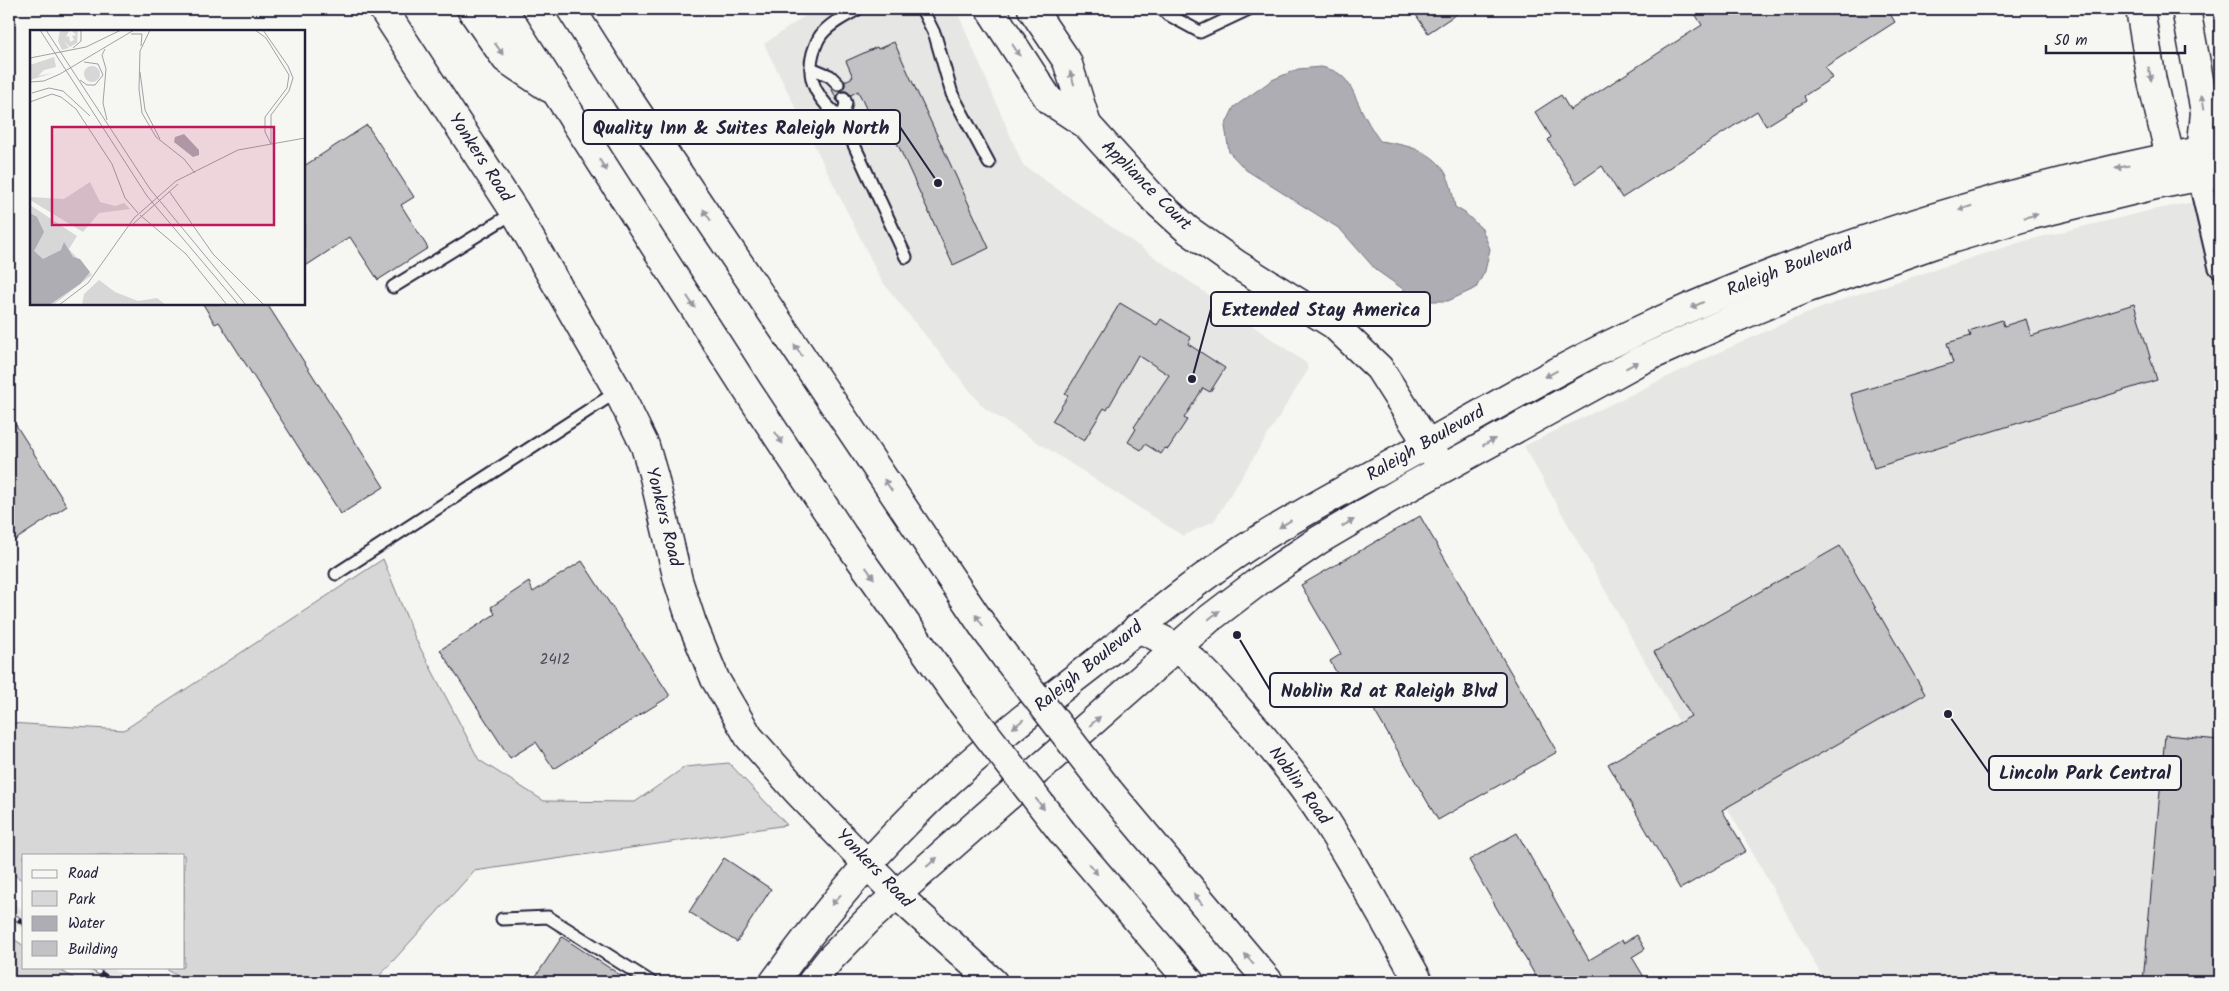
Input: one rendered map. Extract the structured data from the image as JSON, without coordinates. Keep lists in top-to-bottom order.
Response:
{
  "streets": {
    "main road": [
      "Yonkers Road",
      "Appliance Court",
      "Raleigh Boulevard",
      "Noblin Road"
    ]
  },
  "crossings": [
    ["Yonkers Road", "Raleigh Boulevard"],
    ["Appliance Court", "Raleigh Boulevard"],
    ["Raleigh Boulevard", "Noblin Road"]
  ],
  "places": [
    "Quality Inn & Suites Raleigh North",
    "Extended Stay America",
    "Noblin Rd at Raleigh Blvd",
    "Lincoln Park Central"
  ],
  "house_numbers": ["2412"],
  "legend": [
    "Road",
    "Park",
    "Water",
    "Building"
  ],
  "scale_bar": "50 m"
}
